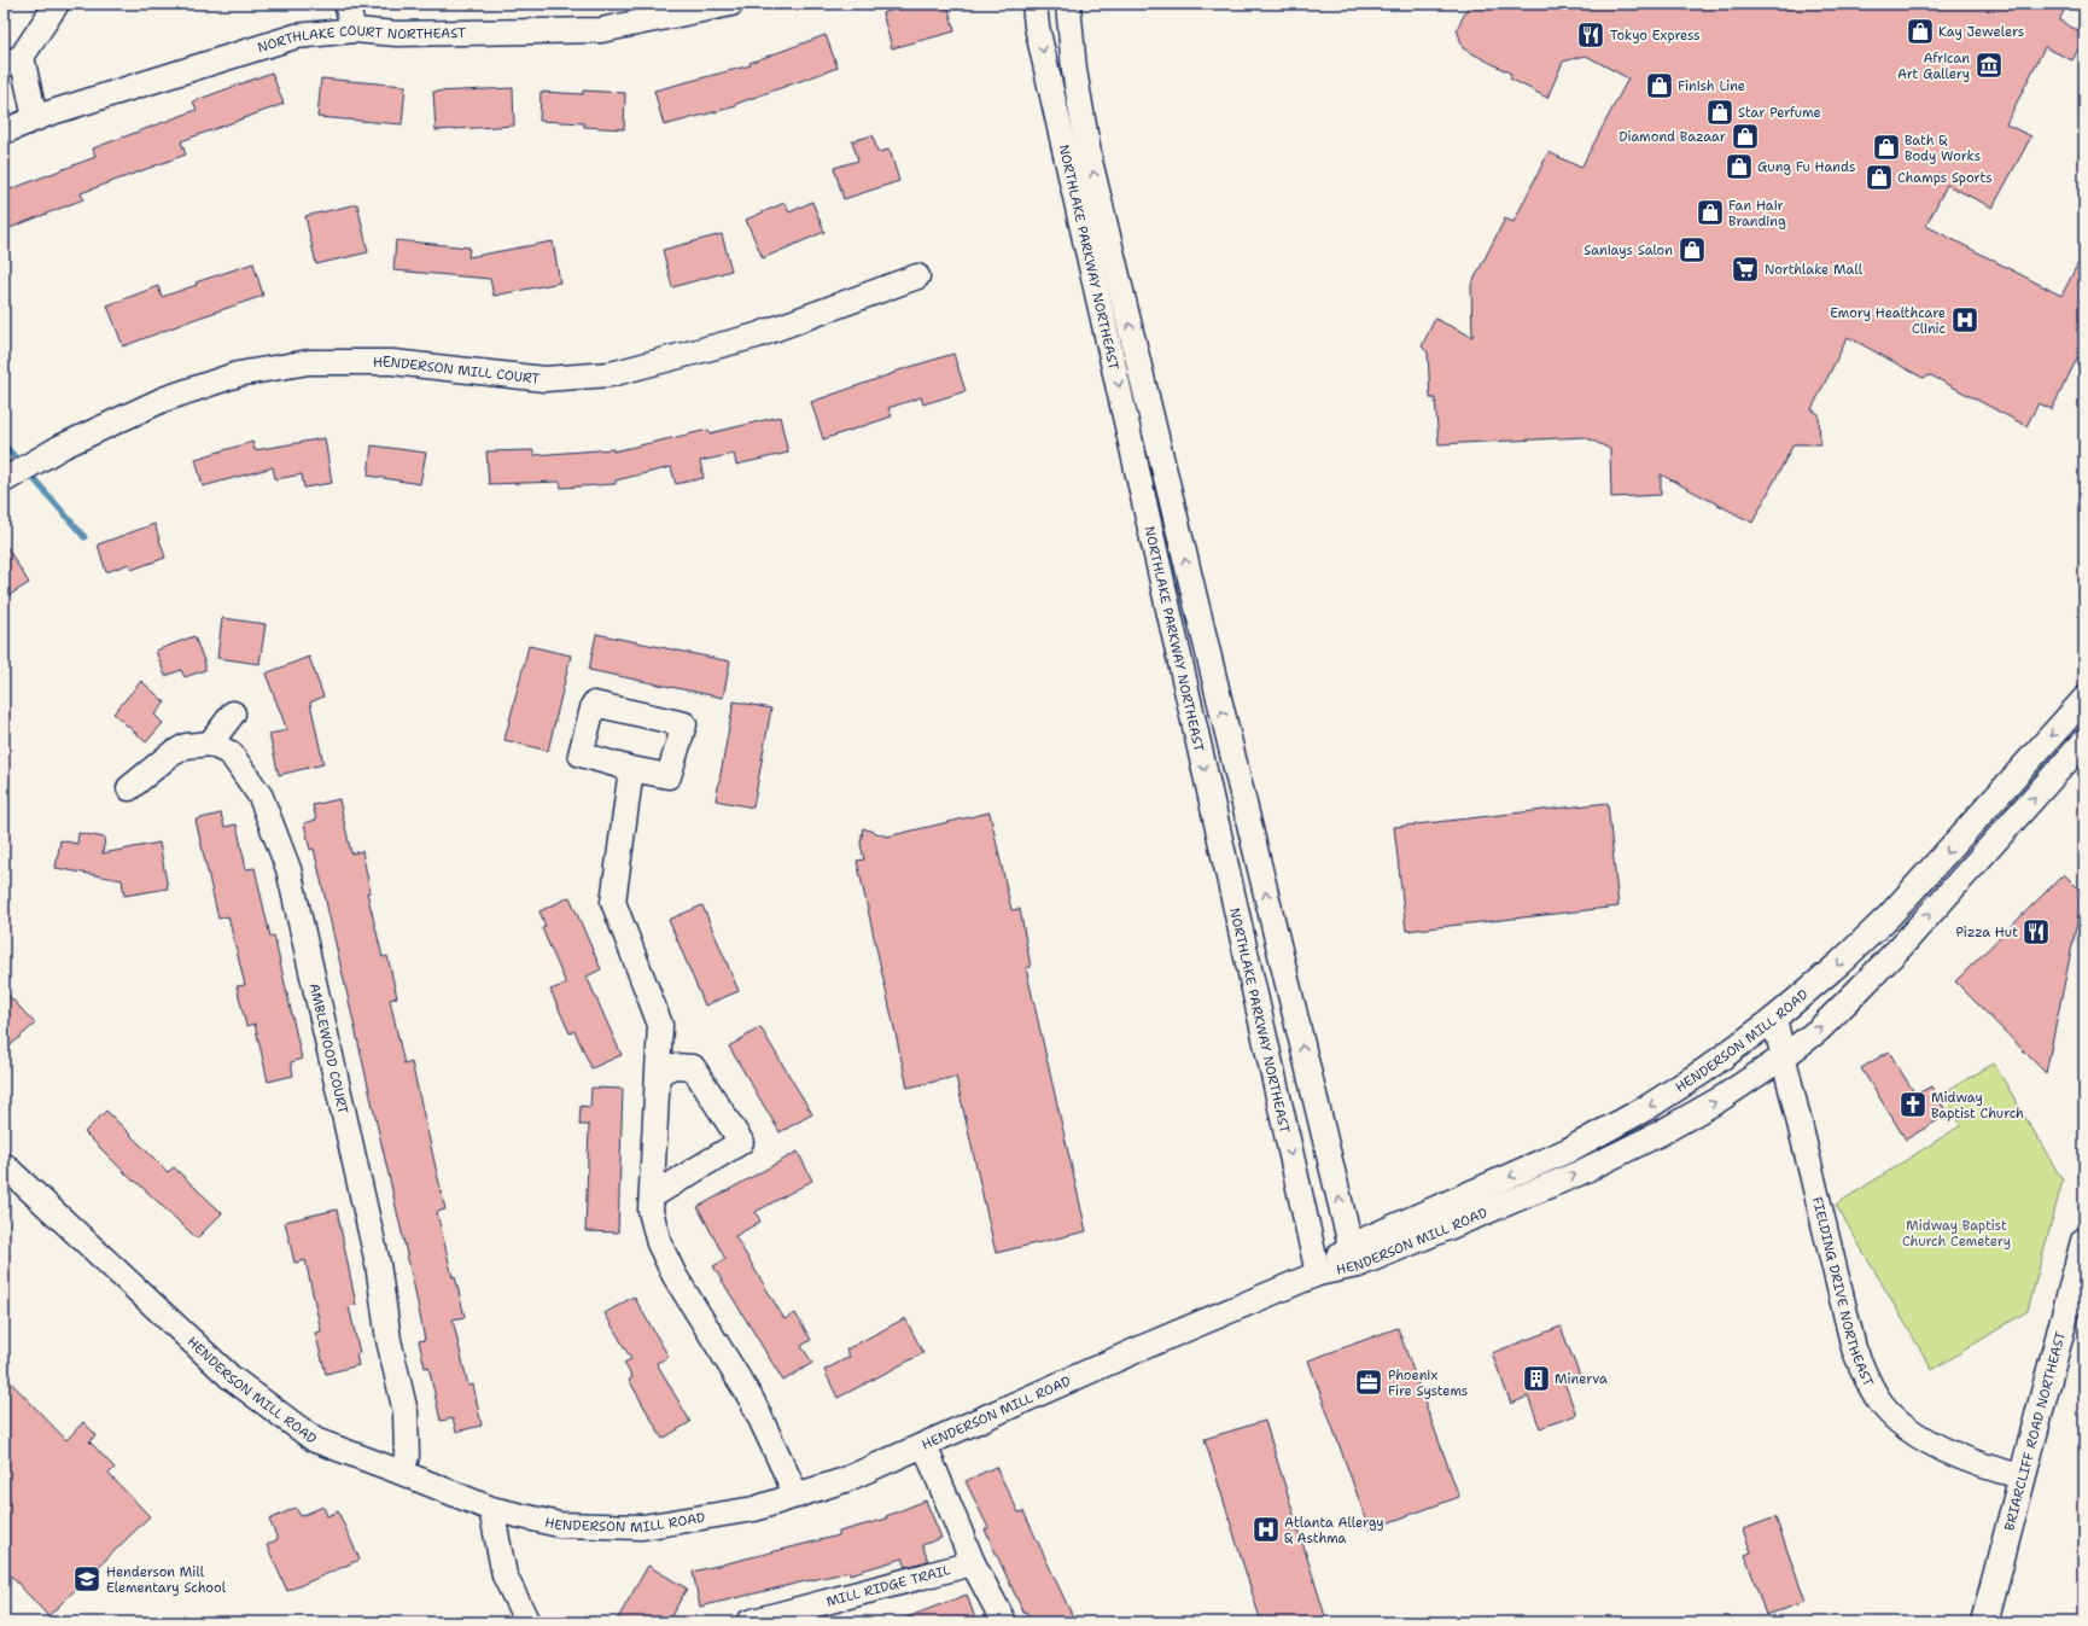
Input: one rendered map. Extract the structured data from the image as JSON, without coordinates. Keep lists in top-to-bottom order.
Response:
{
  "streets": {
    "main road": ["BRIARCLIFF ROAD NORTHEAST"],
    "street": [
      "NORTHLAKE COURT NORTHEAST",
      "NORTHLAKE PARKWAY NORTHEAST",
      "HENDERSON MILL COURT",
      "HENDERSON MILL ROAD",
      "AMBLEWOOD COURT",
      "FIELDING DRIVE NORTHEAST",
      "MILL RIDGE TRAIL"
    ]
  },
  "crossings": [
    ["NORTHLAKE PARKWAY NORTHEAST", "HENDERSON MILL ROAD"],
    ["HENDERSON MILL ROAD", "AMBLEWOOD COURT"],
    ["HENDERSON MILL ROAD", "FIELDING DRIVE NORTHEAST"],
    ["FIELDING DRIVE NORTHEAST", "BRIARCLIFF ROAD NORTHEAST"]
  ],
  "parks": ["Midway Baptist Church Cemetery"],
  "places": {
    "shop": [
      "Kay Jewelers",
      "Finish Line",
      "Star Perfume",
      "Diamond Bazaar",
      "Bath & Body Works",
      "Gung Fu Hands",
      "Champs Sports",
      "Fan Hair Branding",
      "Saniays Salon"
    ],
    "restaurant": ["Tokyo Express", "Pizza Hut"],
    "museum": ["African Art Gallery"],
    "supermarket": ["Northlake Mall"],
    "hospital": ["Emory Healthcare Clinic", "Atlanta Allergy & Asthma"],
    "church": ["Midway Baptist Church"],
    "building": ["Minerva"],
    "office": ["Phoenix Fire Systems"],
    "school or university": ["Henderson Mill Elementary School"]
  }
}
